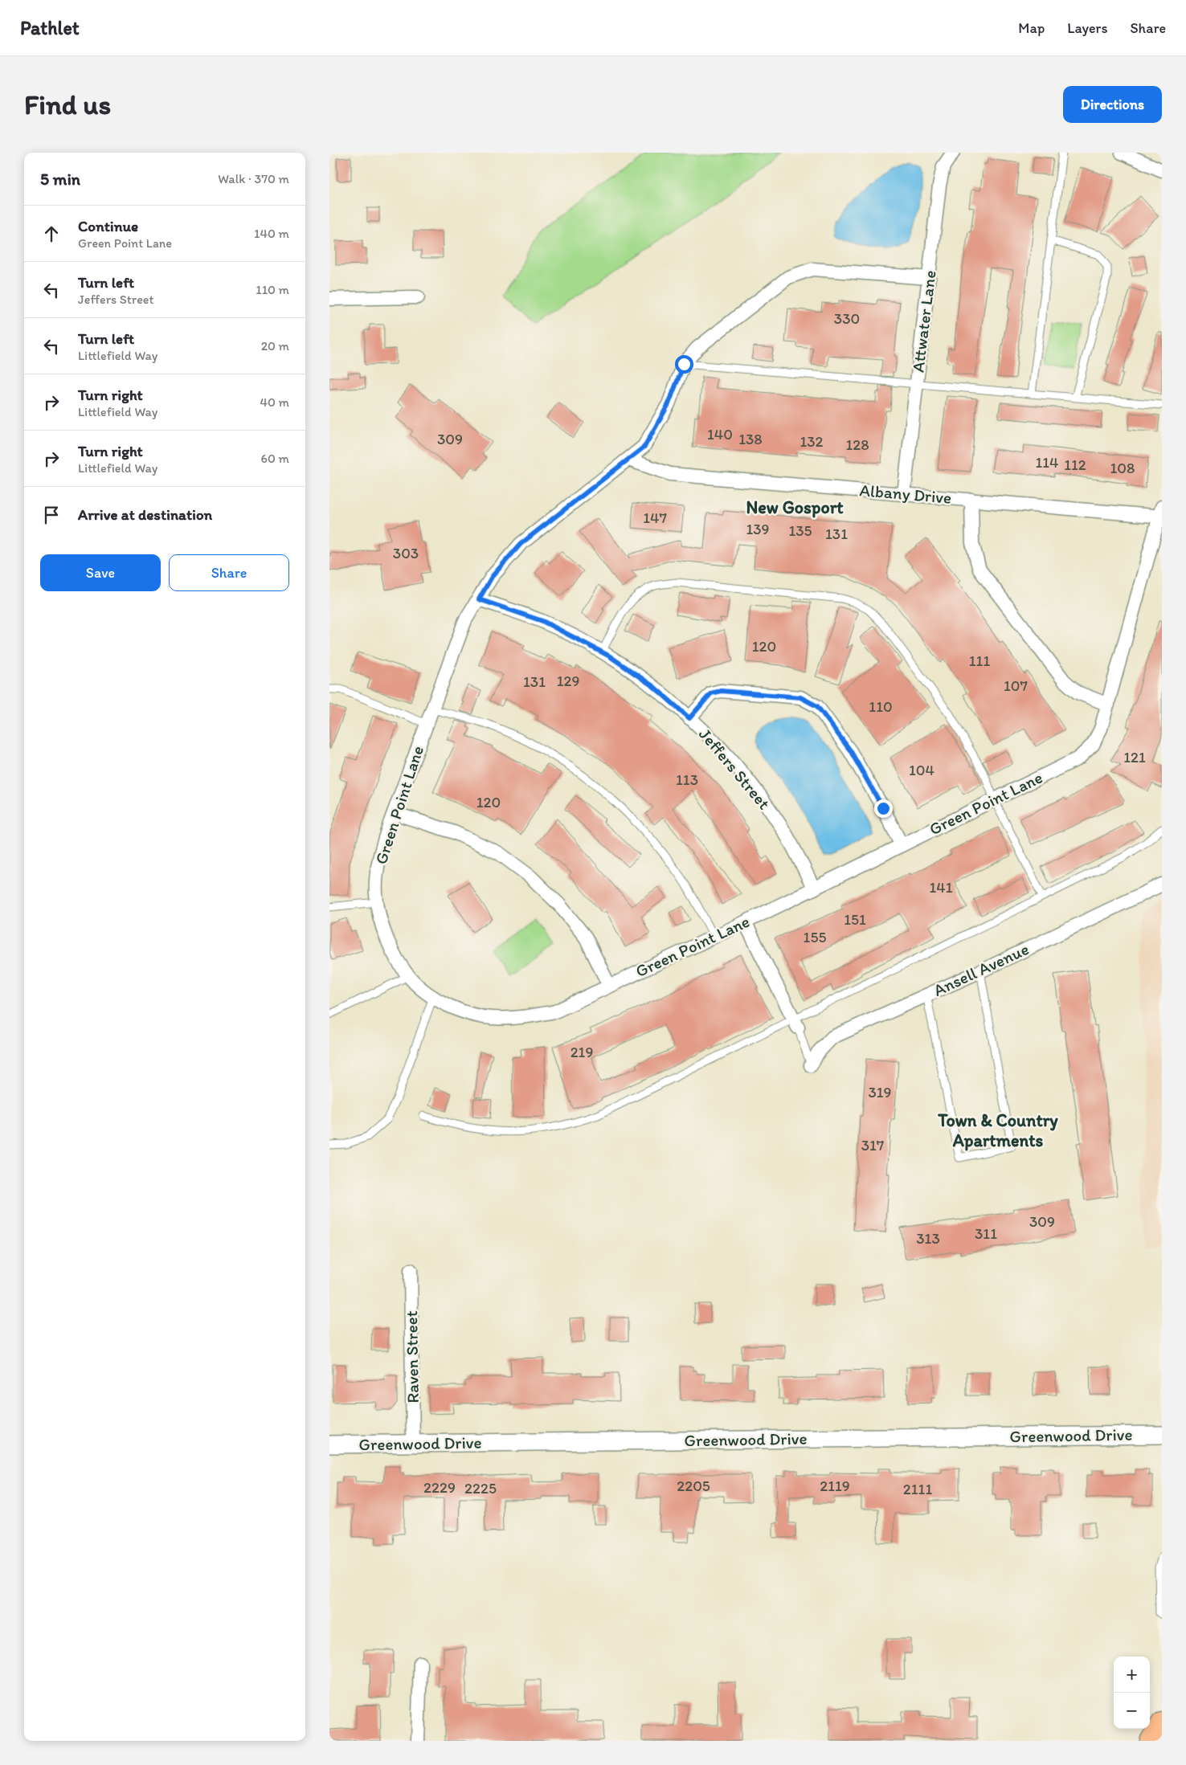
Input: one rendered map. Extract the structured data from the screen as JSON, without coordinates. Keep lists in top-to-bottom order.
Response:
{
  "streets": {
    "street": [
      "Attwater Lane",
      "Albany Drive",
      "Jeffers Street",
      "Green Point Lane",
      "Ansell Avenue",
      "Raven Street",
      "Greenwood Drive"
    ]
  },
  "crossings": [
    ["Attwater Lane", "Albany Drive"],
    ["Attwater Lane", "Green Point Lane"],
    ["Albany Drive", "Green Point Lane"],
    ["Jeffers Street", "Green Point Lane"],
    ["Raven Street", "Greenwood Drive"]
  ],
  "districts": ["New Gosport", "Town & Country Apartments"],
  "house_numbers": [
    "330",
    "140",
    "309",
    "138",
    "132",
    "128",
    "114",
    "112",
    "108",
    "147",
    "139",
    "135",
    "131",
    "303",
    "120",
    "111",
    "129",
    "131",
    "107",
    "110",
    "121",
    "104",
    "113",
    "120",
    "141",
    "151",
    "155",
    "219",
    "319",
    "317",
    "309",
    "311",
    "313",
    "2205",
    "2119",
    "2229",
    "2225",
    "2111"
  ],
  "page": {
    "header": "Pathlet",
    "nav": ["Map", "Layers", "Share"],
    "buttons": [
      "Directions",
      ["Save", "Share"]
    ],
    "title": "Find us",
    "heading": ["5 min", "Walk · 370 m"],
    "list": [
      ["Continue", "Green Point Lane", "140 m"],
      ["Turn left", "Jeffers Street", "110 m"],
      ["Turn left", "Littlefield Way", "20 m"],
      ["Turn right", "Littlefield Way", "40 m"],
      ["Turn right", "Littlefield Way", "60 m"],
      "Arrive at destination"
    ],
    "map_buttons": ["+", "−"]
  }
}
